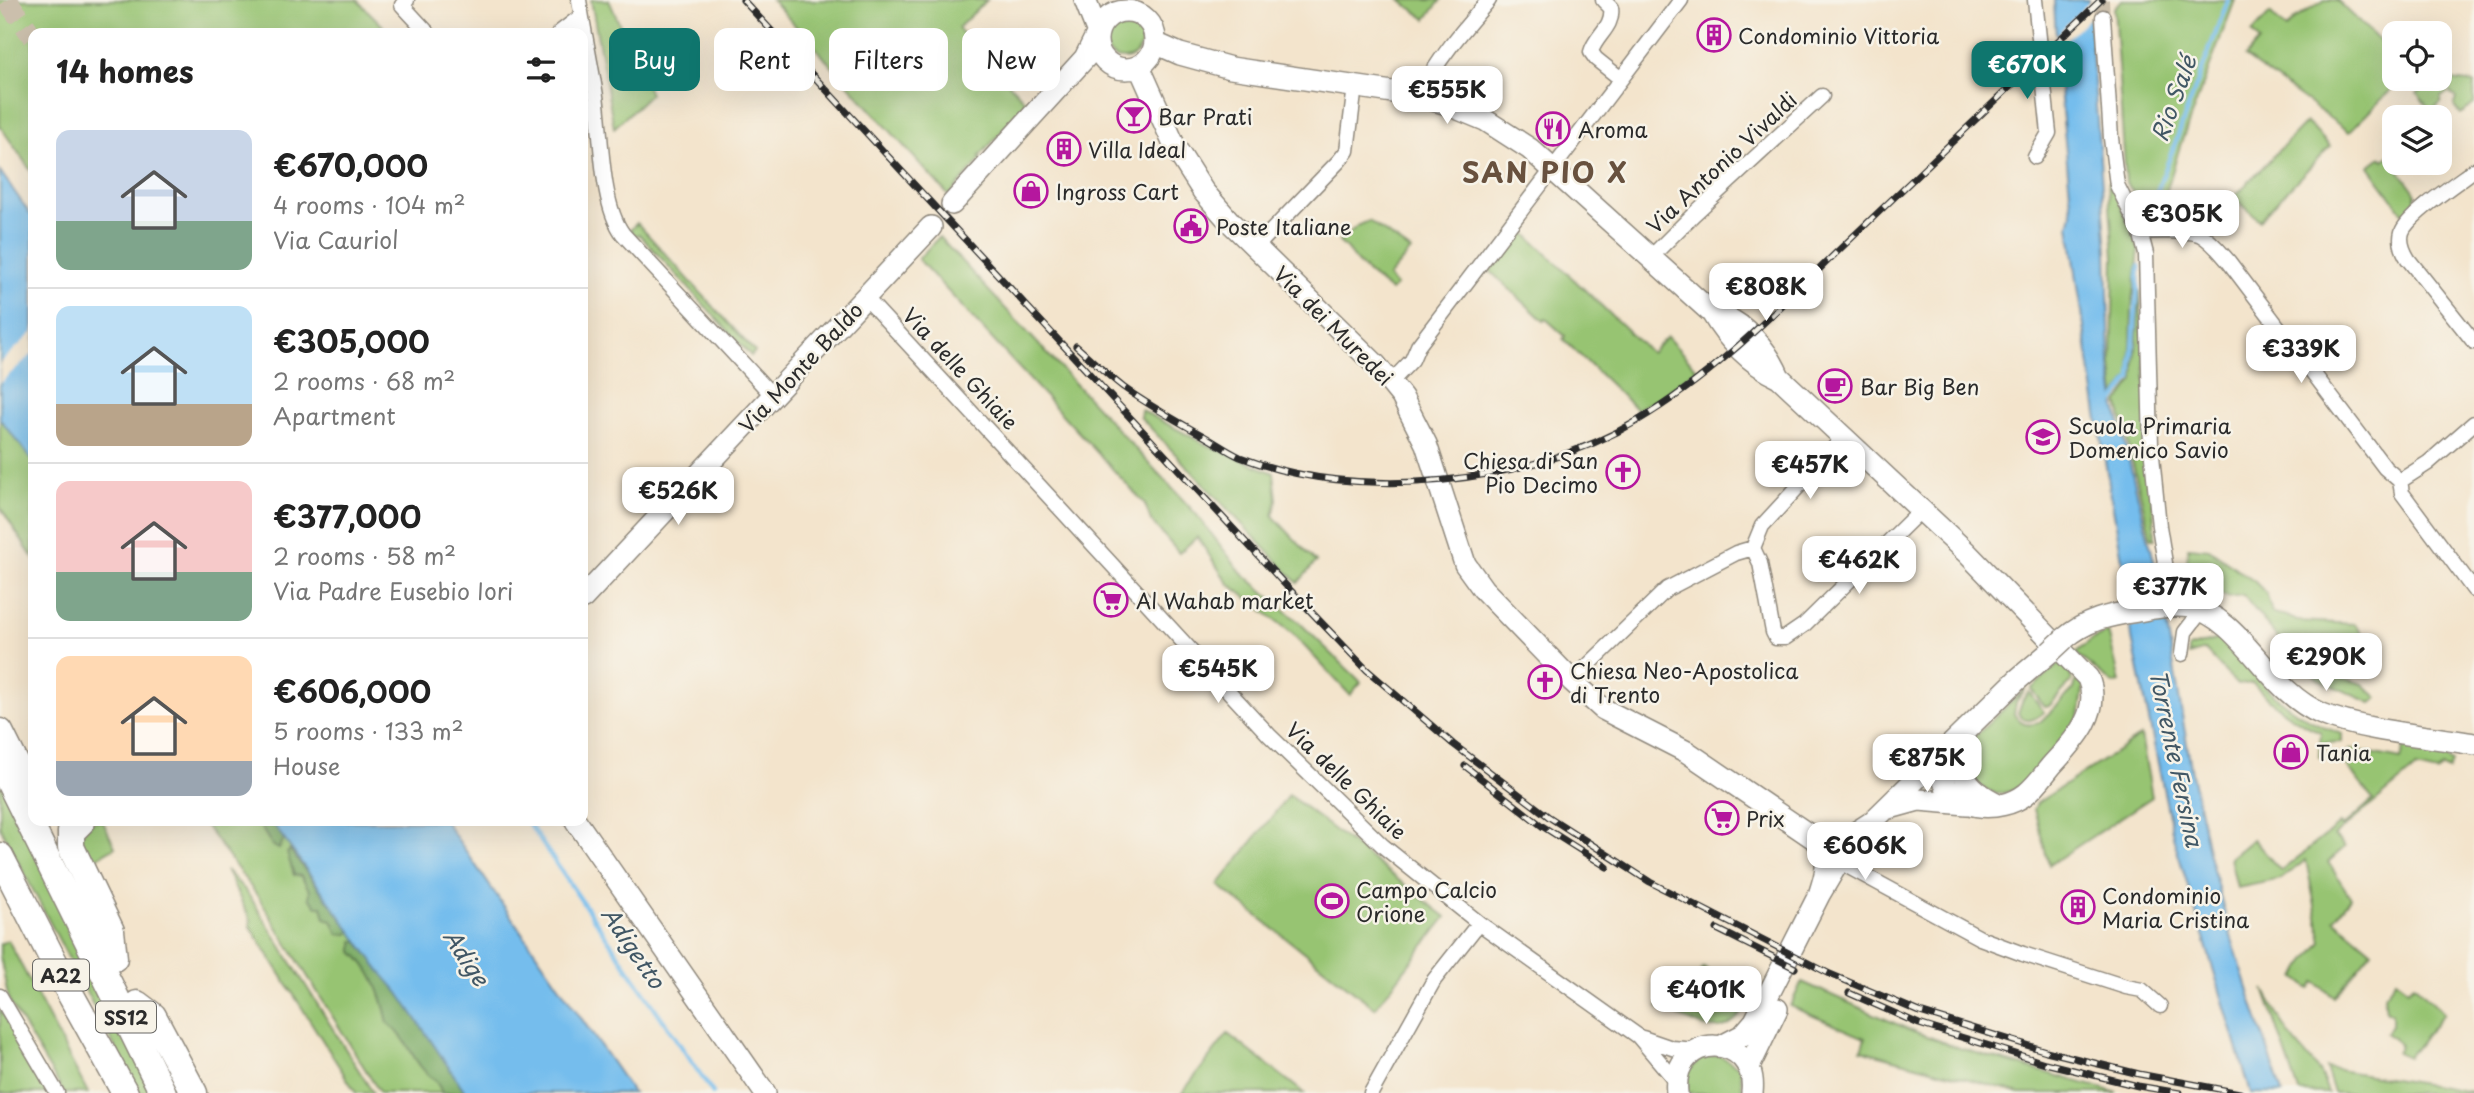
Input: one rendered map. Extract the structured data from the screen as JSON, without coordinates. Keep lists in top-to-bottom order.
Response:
{
  "streets": {
    "highway": ["A22", "SS12"],
    "street": [
      "Via Antonio Vivaldi",
      "Via dei Muredei",
      "Via Monte Baldo",
      "Via delle Ghiaie"
    ]
  },
  "crossings": [
    ["Via Monte Baldo", "Via delle Ghiaie"]
  ],
  "districts": ["SAN PIO X"],
  "water": [
    "Rio Salé",
    "Torrente Fersina",
    "Adigetto",
    "Adige"
  ],
  "places": {
    "building": ["Condominio Vittoria", "Villa Ideal", "Condominio Maria Cristina"],
    "bar": ["Bar Prati"],
    "restaurant": ["Aroma"],
    "shop": ["Ingross Cart", "Tania"],
    "public building": ["Poste Italiane"],
    "cafe": ["Bar Big Ben"],
    "school or university": ["Scuola Primaria Domenico Savio"],
    "church": ["Chiesa di San Pio Decimo", "Chiesa Neo-Apostolica di Trento"],
    "supermarket": ["Al Wahab market", "Prix"],
    "sports": ["Campo Calcio Orione"]
  },
  "page": {
    "chip": [
      "Buy",
      "Rent",
      "Filters",
      "New"
    ],
    "heading": "14 homes",
    "price": [
      "€670K",
      "€555K",
      "€305K",
      "€808K",
      "€339K",
      "€457K",
      "€526K",
      "€462K",
      "€377K",
      "€290K",
      "€545K",
      "€875K",
      "€606K",
      "€401K"
    ],
    "list": [
      {
        "name": "€670,000",
        "note": "4 rooms · 104 m² · Via Cauriol"
      },
      {
        "name": "€305,000",
        "note": "2 rooms · 68 m² · Apartment"
      },
      {
        "name": "€377,000",
        "note": "2 rooms · 58 m² · Via Padre Eusebio Iori"
      },
      {
        "name": "€606,000",
        "note": "5 rooms · 133 m² · House"
      }
    ]
  }
}
